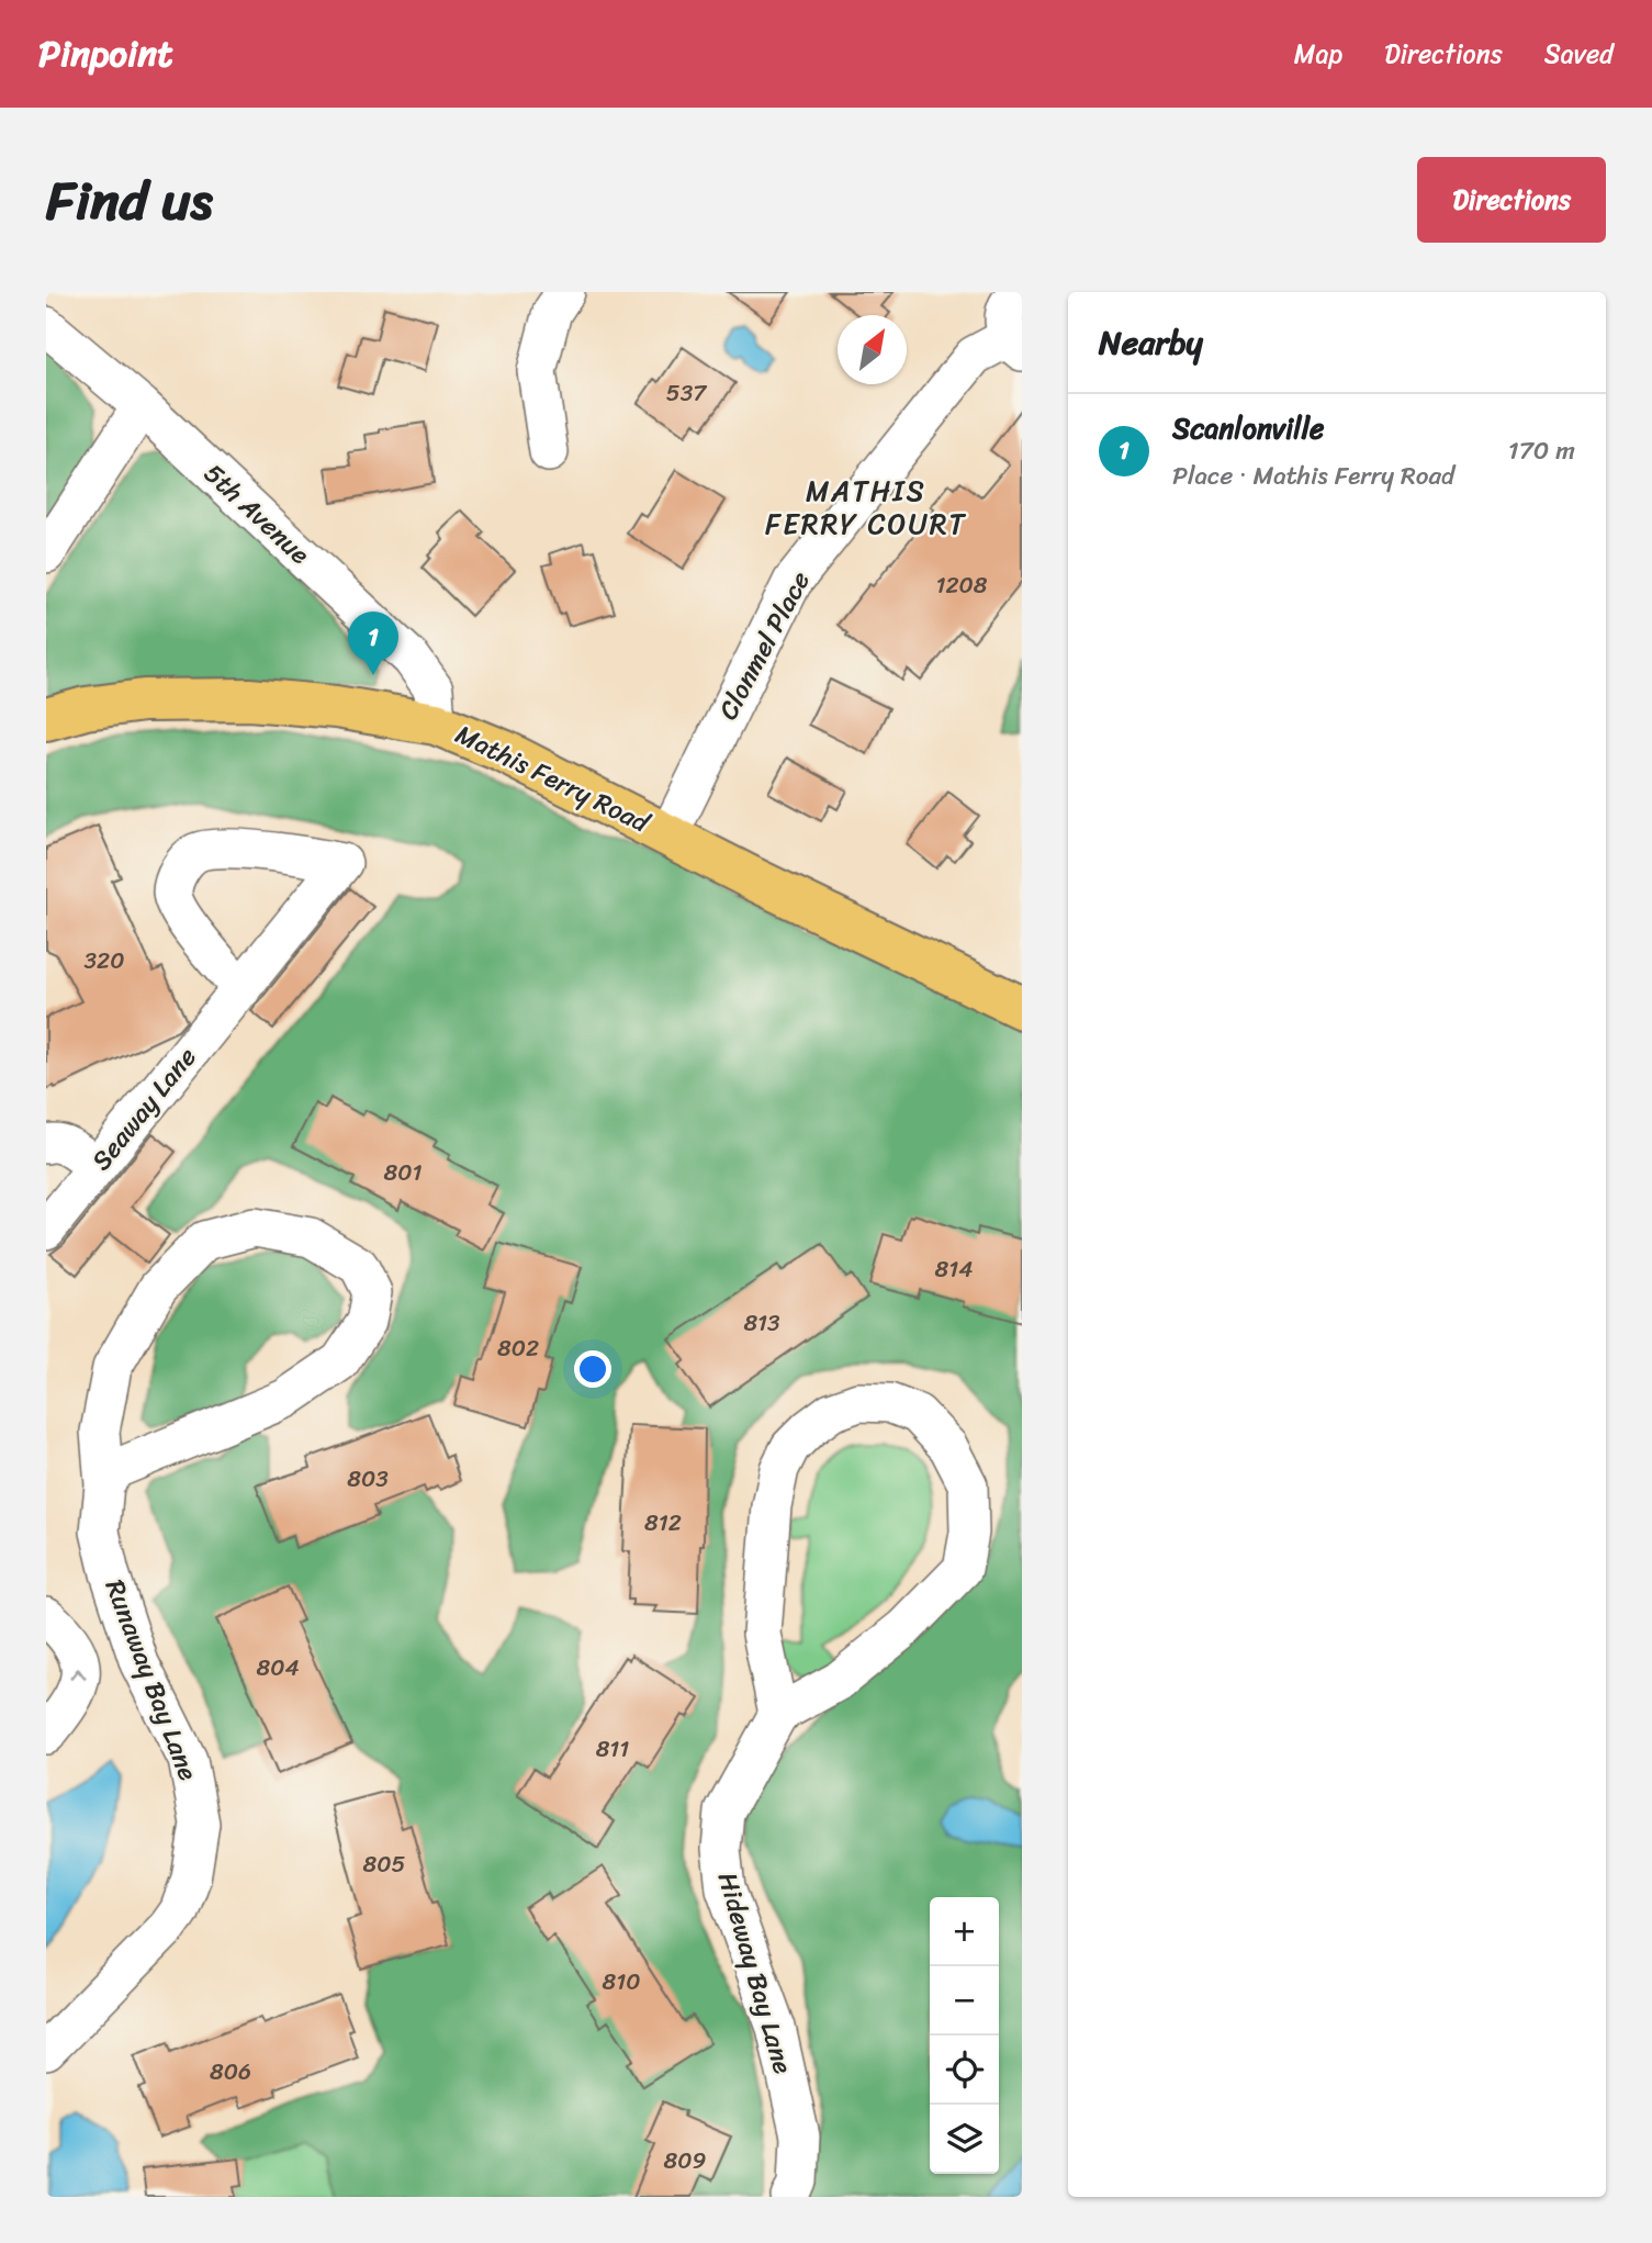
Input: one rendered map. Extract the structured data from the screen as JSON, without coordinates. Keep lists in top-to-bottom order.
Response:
{
  "streets": {
    "main road": ["Mathis Ferry Road"],
    "street": [
      "5th Avenue",
      "Clonmel Place",
      "Seaway Lane",
      "Runaway Bay Lane",
      "Hideway Bay Lane"
    ]
  },
  "crossings": [
    ["5th Avenue", "Mathis Ferry Road"],
    ["Clonmel Place", "Mathis Ferry Road"]
  ],
  "districts": ["MATHIS FERRY COURT"],
  "house_numbers": [
    "537",
    "1208",
    "320",
    "801",
    "814",
    "813",
    "802",
    "803",
    "812",
    "804",
    "811",
    "805",
    "810",
    "806",
    "809"
  ],
  "north": "top right",
  "page": {
    "header": "Pinpoint",
    "nav": ["Map", "Directions", "Saved"],
    "title": "Find us",
    "buttons": "Directions",
    "heading": "Nearby",
    "list": [
      {
        "mark": "1",
        "name": "Scanlonville",
        "note": "Place · Mathis Ferry Road",
        "value": "170 m"
      }
    ],
    "pins": "1",
    "map_buttons": ["+", "−"]
  }
}
